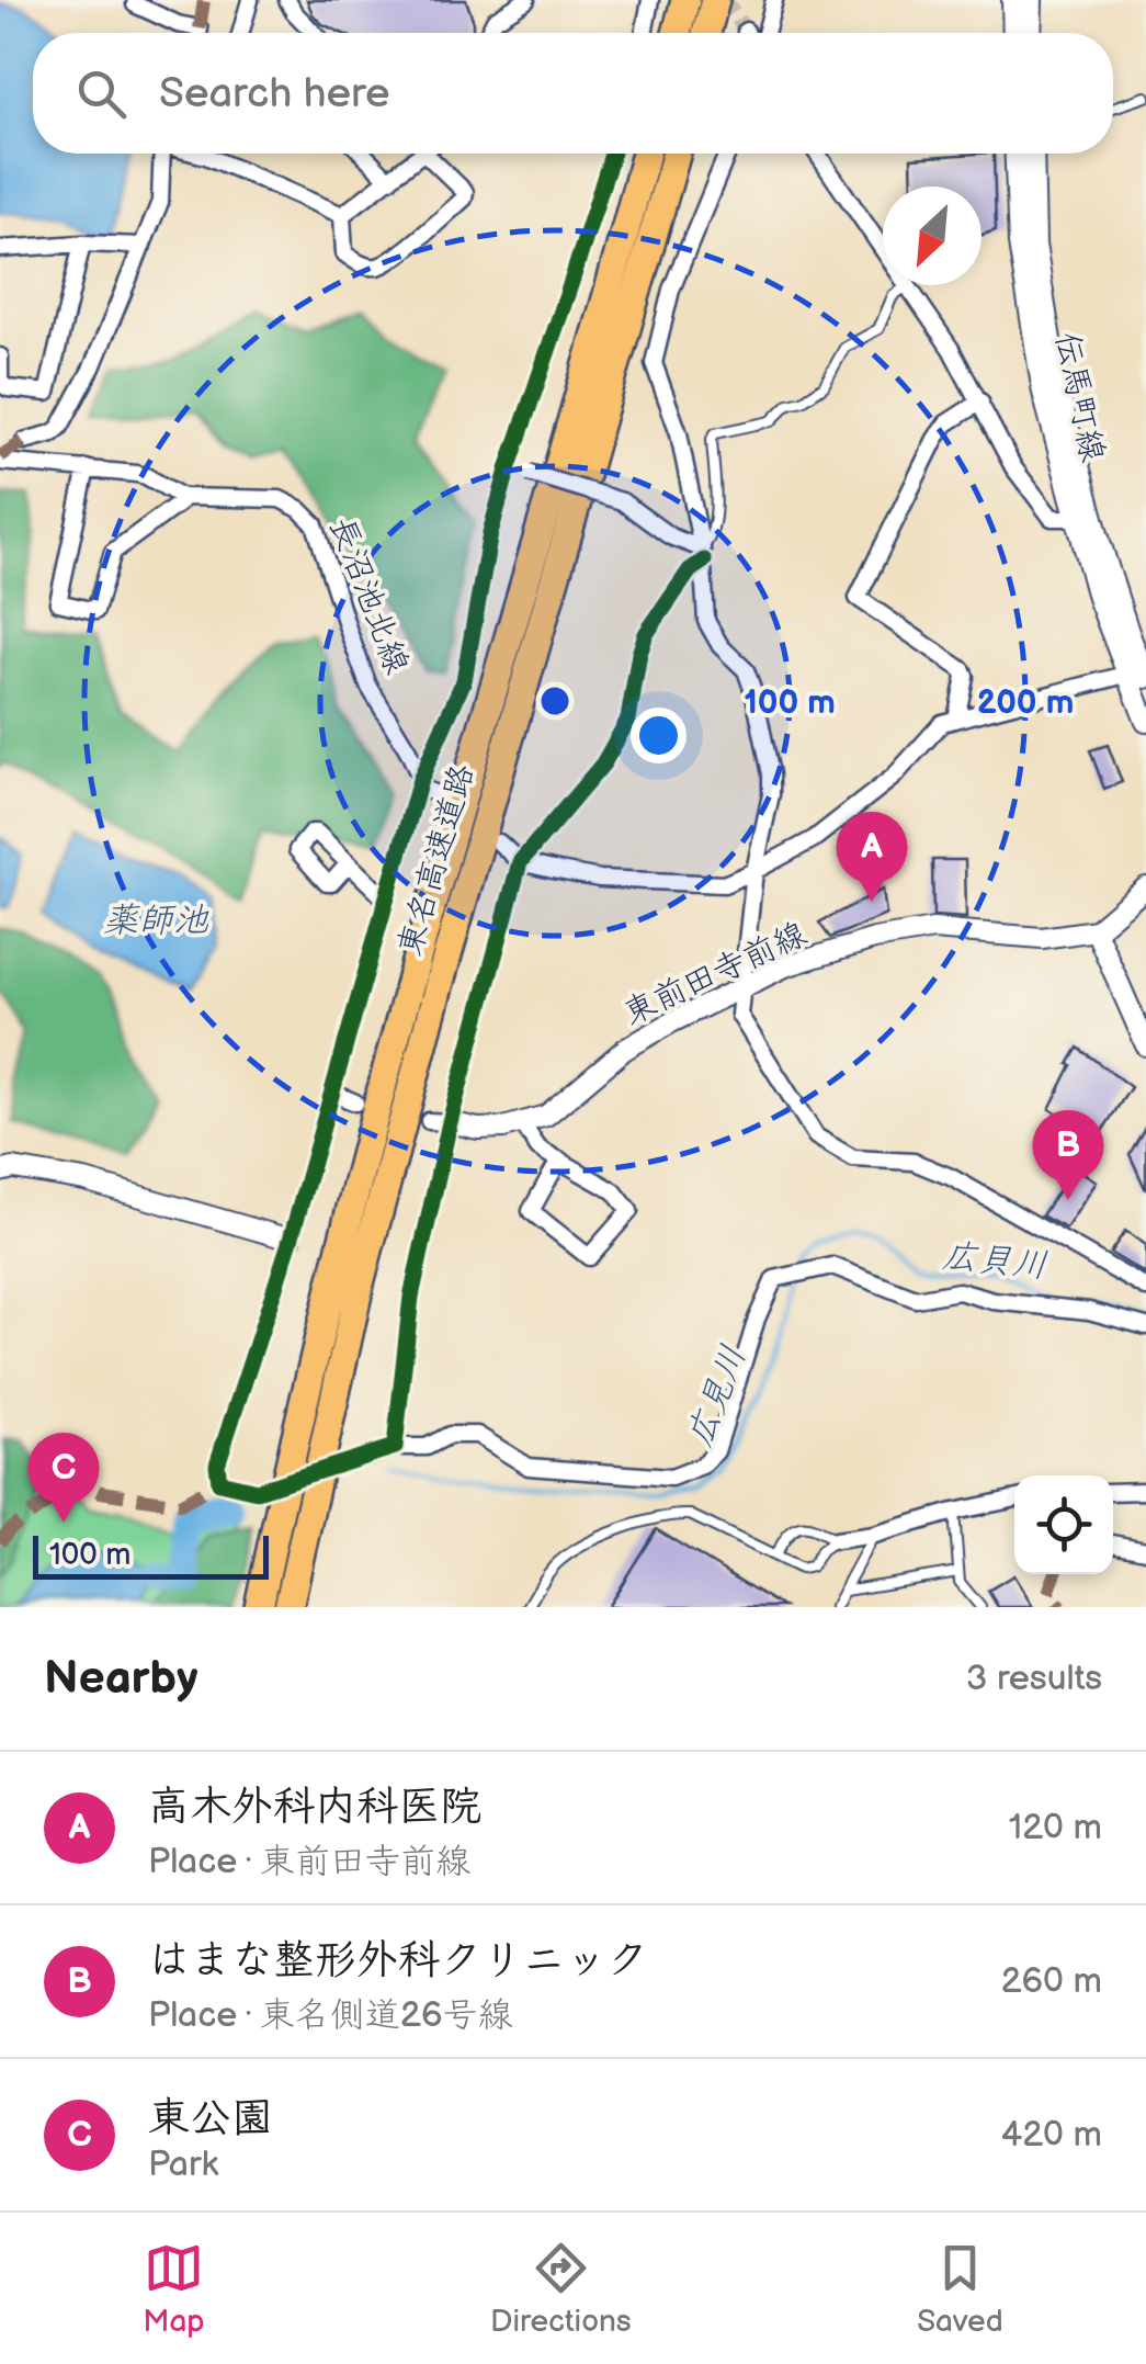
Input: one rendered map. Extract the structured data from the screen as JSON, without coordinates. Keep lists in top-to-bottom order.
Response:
{
  "streets": {
    "highway": ["東名高速道路"],
    "street": ["伝馬町線", "長沼池北線", "東前田寺前線"]
  },
  "water": ["薬師池", "広貝川", "広見川"],
  "scale_bar": "100 m",
  "north": "bottom left",
  "page": {
    "search": "Search here",
    "pins": ["A", "B", "C"],
    "scale": "100 m",
    "heading": ["Nearby", "3 results"],
    "list": [
      {
        "mark": "A",
        "name": "高木外科内科医院",
        "note": "Place · 東前田寺前線",
        "value": "120 m"
      },
      {
        "mark": "B",
        "name": "はまな整形外科クリニック",
        "note": "Place · 東名側道26号線",
        "value": "260 m"
      },
      {
        "mark": "C",
        "name": "東公園",
        "note": "Park",
        "value": "420 m"
      }
    ],
    "nav": ["Map", "Directions", "Saved"]
  },
  "rings": ["100 m", "200 m"]
}
